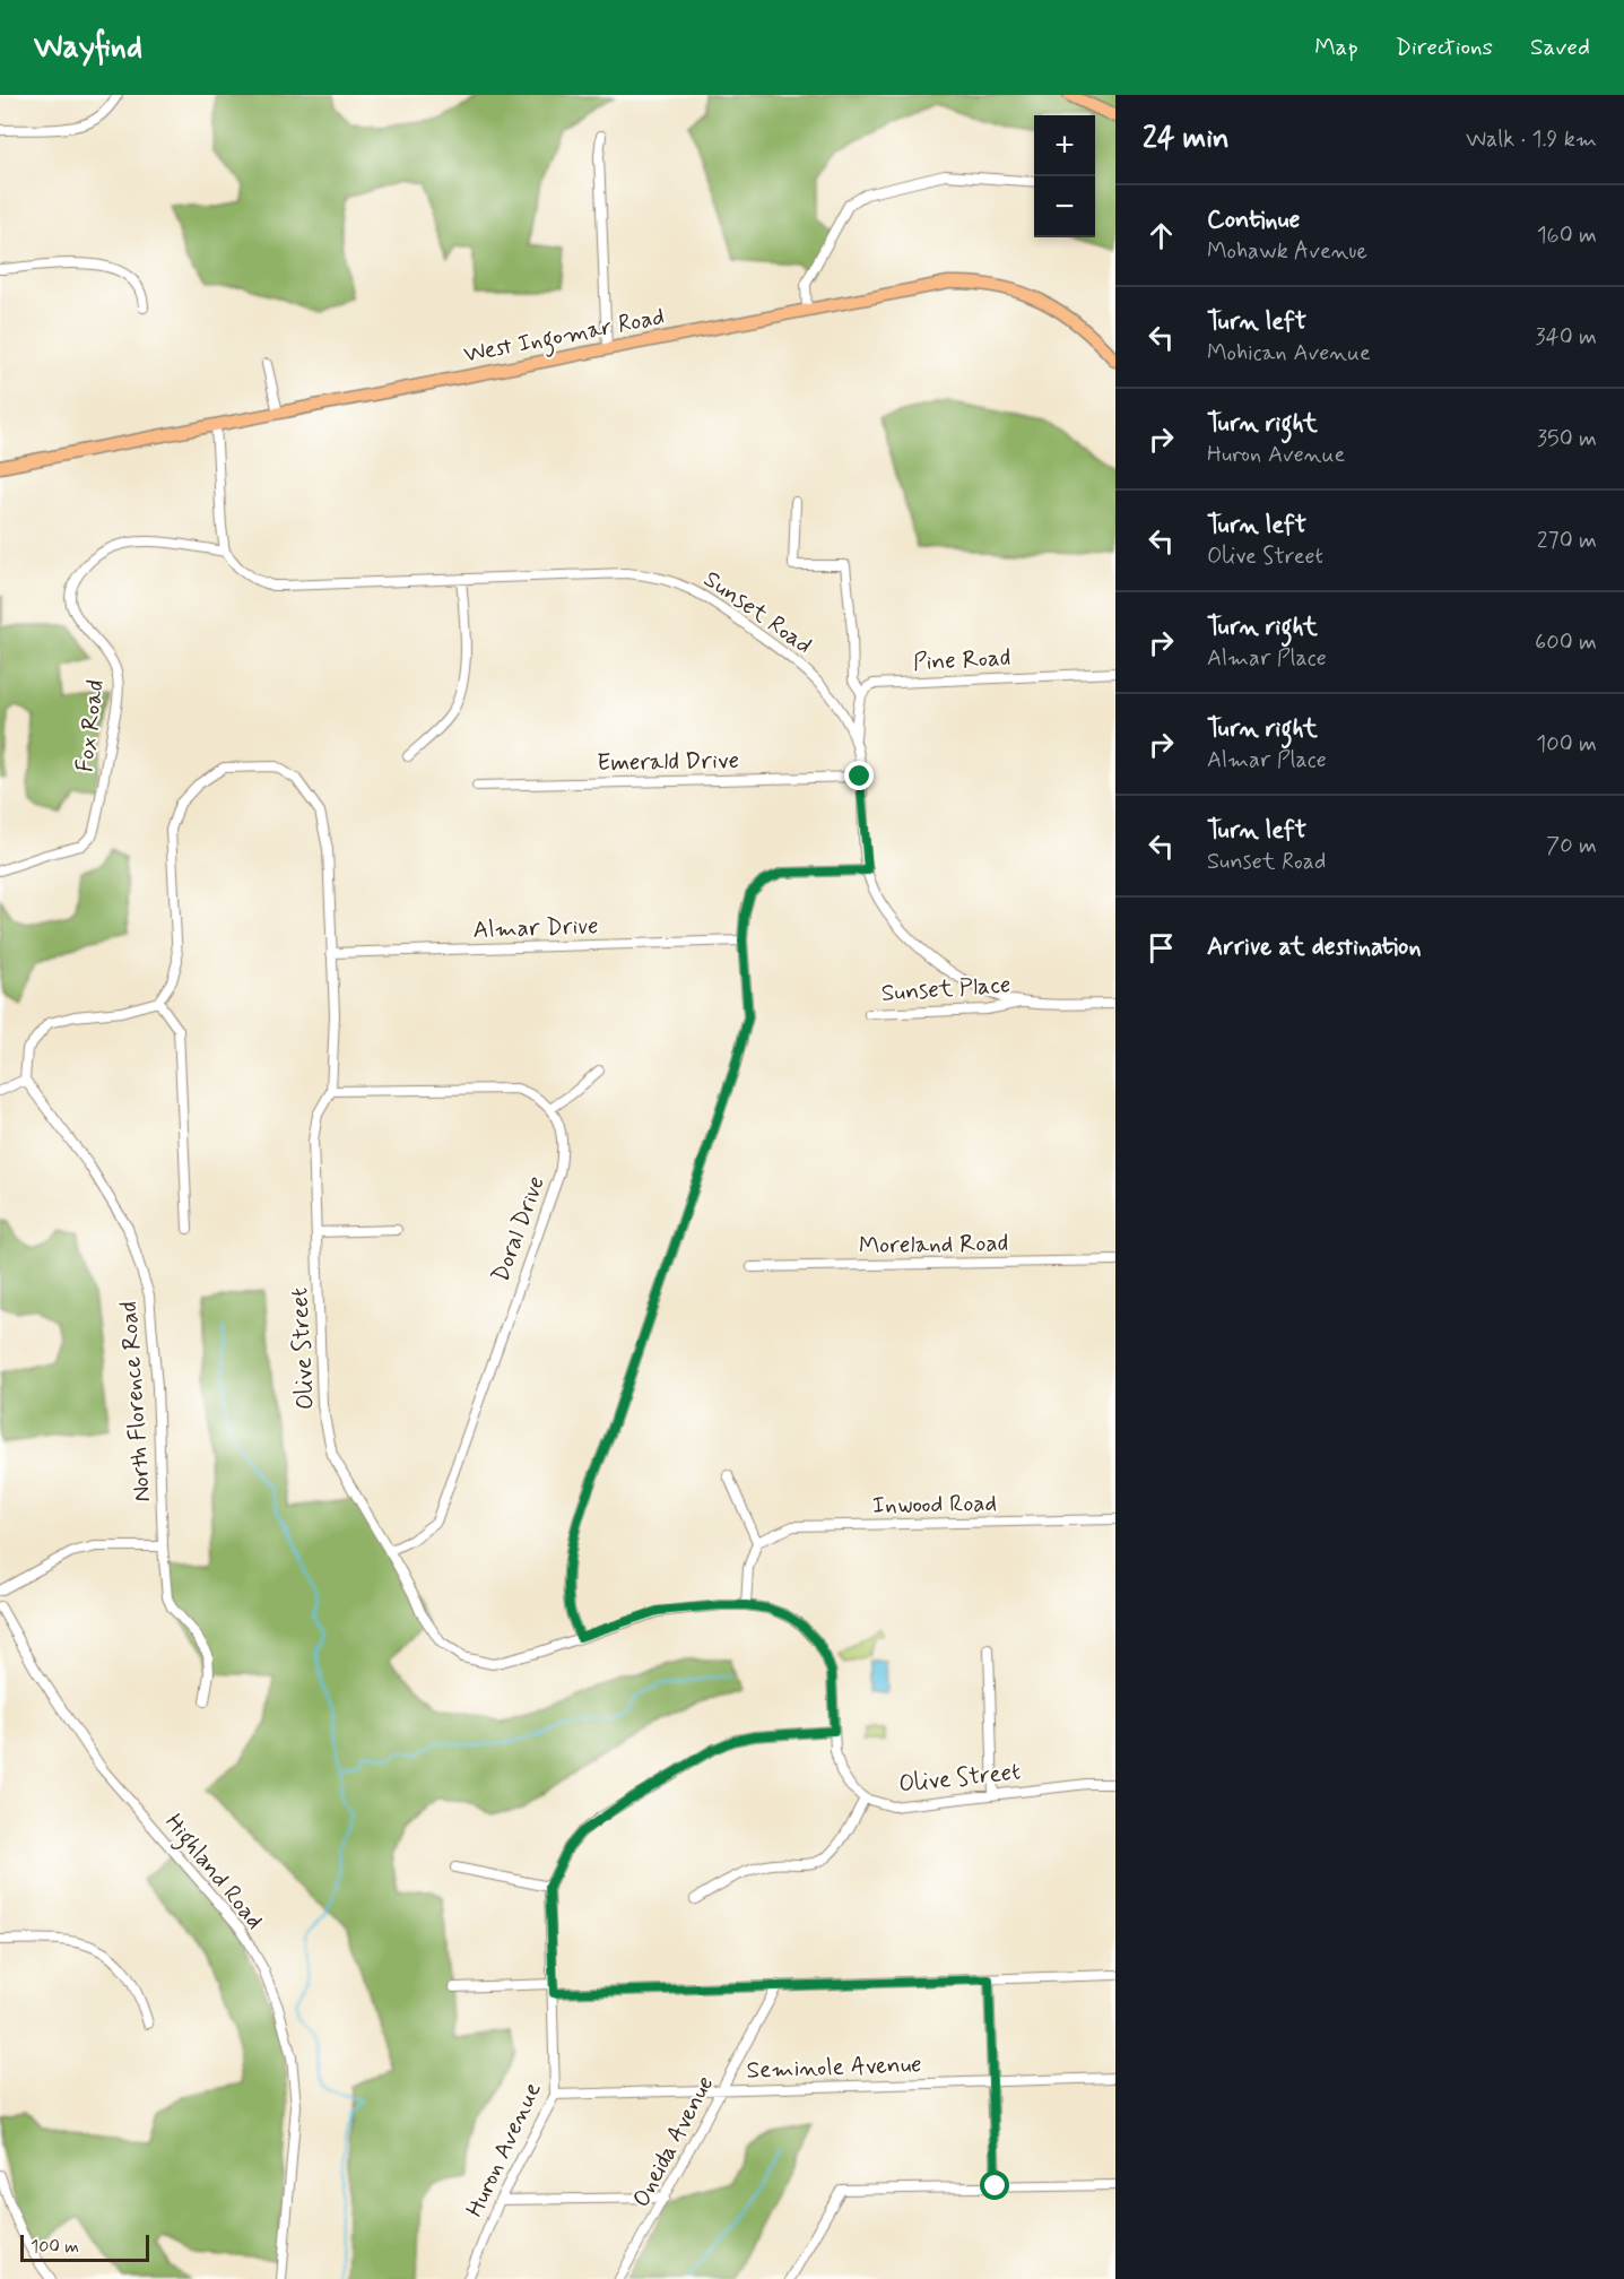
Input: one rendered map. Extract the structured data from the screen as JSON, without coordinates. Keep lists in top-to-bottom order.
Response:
{
  "streets": {
    "main road": ["West Ingomar Road"],
    "street": [
      "Sunset Road",
      "Pine Road",
      "Fox Road",
      "Emerald Drive",
      "Almar Drive",
      "Sunset Place",
      "Doral Drive",
      "Moreland Road",
      "Olive Street",
      "North Florence Road",
      "Inwood Road",
      "Highland Road",
      "Seminole Avenue",
      "Oneida Avenue",
      "Huron Avenue"
    ]
  },
  "crossings": [
    ["Sunset Road", "Pine Road"],
    ["Sunset Road", "Fox Road"],
    ["Sunset Road", "Emerald Drive"],
    ["Sunset Road", "Sunset Place"],
    ["Almar Drive", "Olive Street"],
    ["Doral Drive", "Olive Street"],
    ["Olive Street", "Huron Avenue"],
    ["Seminole Avenue", "Oneida Avenue"],
    ["Seminole Avenue", "Huron Avenue"]
  ],
  "scale_bar": "100 m",
  "page": {
    "header": "Wayfind",
    "nav": ["Map", "Directions", "Saved"],
    "heading": ["24 min", "Walk · 1.9 km"],
    "map_buttons": ["+", "−"],
    "list": [
      ["Continue", "Mohawk Avenue", "160 m"],
      ["Turn left", "Mohican Avenue", "340 m"],
      ["Turn right", "Huron Avenue", "350 m"],
      ["Turn left", "Olive Street", "270 m"],
      ["Turn right", "Almar Place", "600 m"],
      ["Turn right", "Almar Place", "100 m"],
      ["Turn left", "Sunset Road", "70 m"],
      "Arrive at destination"
    ],
    "scale": "100 m"
  }
}
